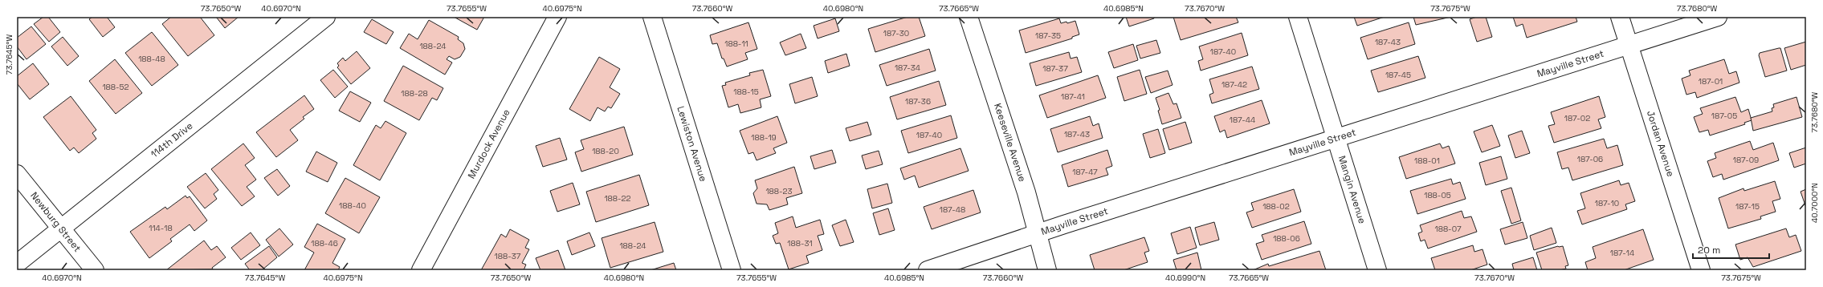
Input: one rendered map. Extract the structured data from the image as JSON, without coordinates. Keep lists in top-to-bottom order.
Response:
{
  "streets": {
    "street": [
      "Mayville Street",
      "114th Drive",
      "Keeseville Avenue",
      "Murdock Avenue",
      "Lewiston Avenue",
      "Jordan Avenue",
      "Mangin Avenue",
      "Newburg Street"
    ]
  },
  "crossings": [
    ["Mayville Street", "Keeseville Avenue"],
    ["Mayville Street", "Jordan Avenue"],
    ["Mayville Street", "Mangin Avenue"],
    ["114th Drive", "Newburg Street"]
  ],
  "house_numbers": [
    "187-30",
    "187-35",
    "187-43",
    "188-11",
    "188-24",
    "187-40",
    "188-48",
    "187-34",
    "187-37",
    "187-45",
    "187-01",
    "187-42",
    "188-52",
    "188-15",
    "188-28",
    "187-41",
    "187-36",
    "187-05",
    "187-02",
    "187-44",
    "187-43",
    "187-40",
    "188-19",
    "188-20",
    "187-06",
    "187-09",
    "188-01",
    "187-47",
    "188-23",
    "188-05",
    "188-22",
    "187-10",
    "188-40",
    "188-02",
    "187-15",
    "187-48",
    "114-18",
    "188-07",
    "188-06",
    "188-46",
    "188-31",
    "188-24",
    "187-14",
    "188-37"
  ],
  "scale_bar": "20 m",
  "coordinates": [
    "73.7650°W",
    "40.6970°N",
    "73.7655°W",
    "40.6975°N",
    "73.7660°W",
    "40.6980°N",
    "73.7665°W",
    "40.6985°N",
    "73.7670°W",
    "73.7675°W",
    "73.7680°W",
    "73.7645°W",
    "40.7000°N",
    "40.6990°N"
  ]
}
